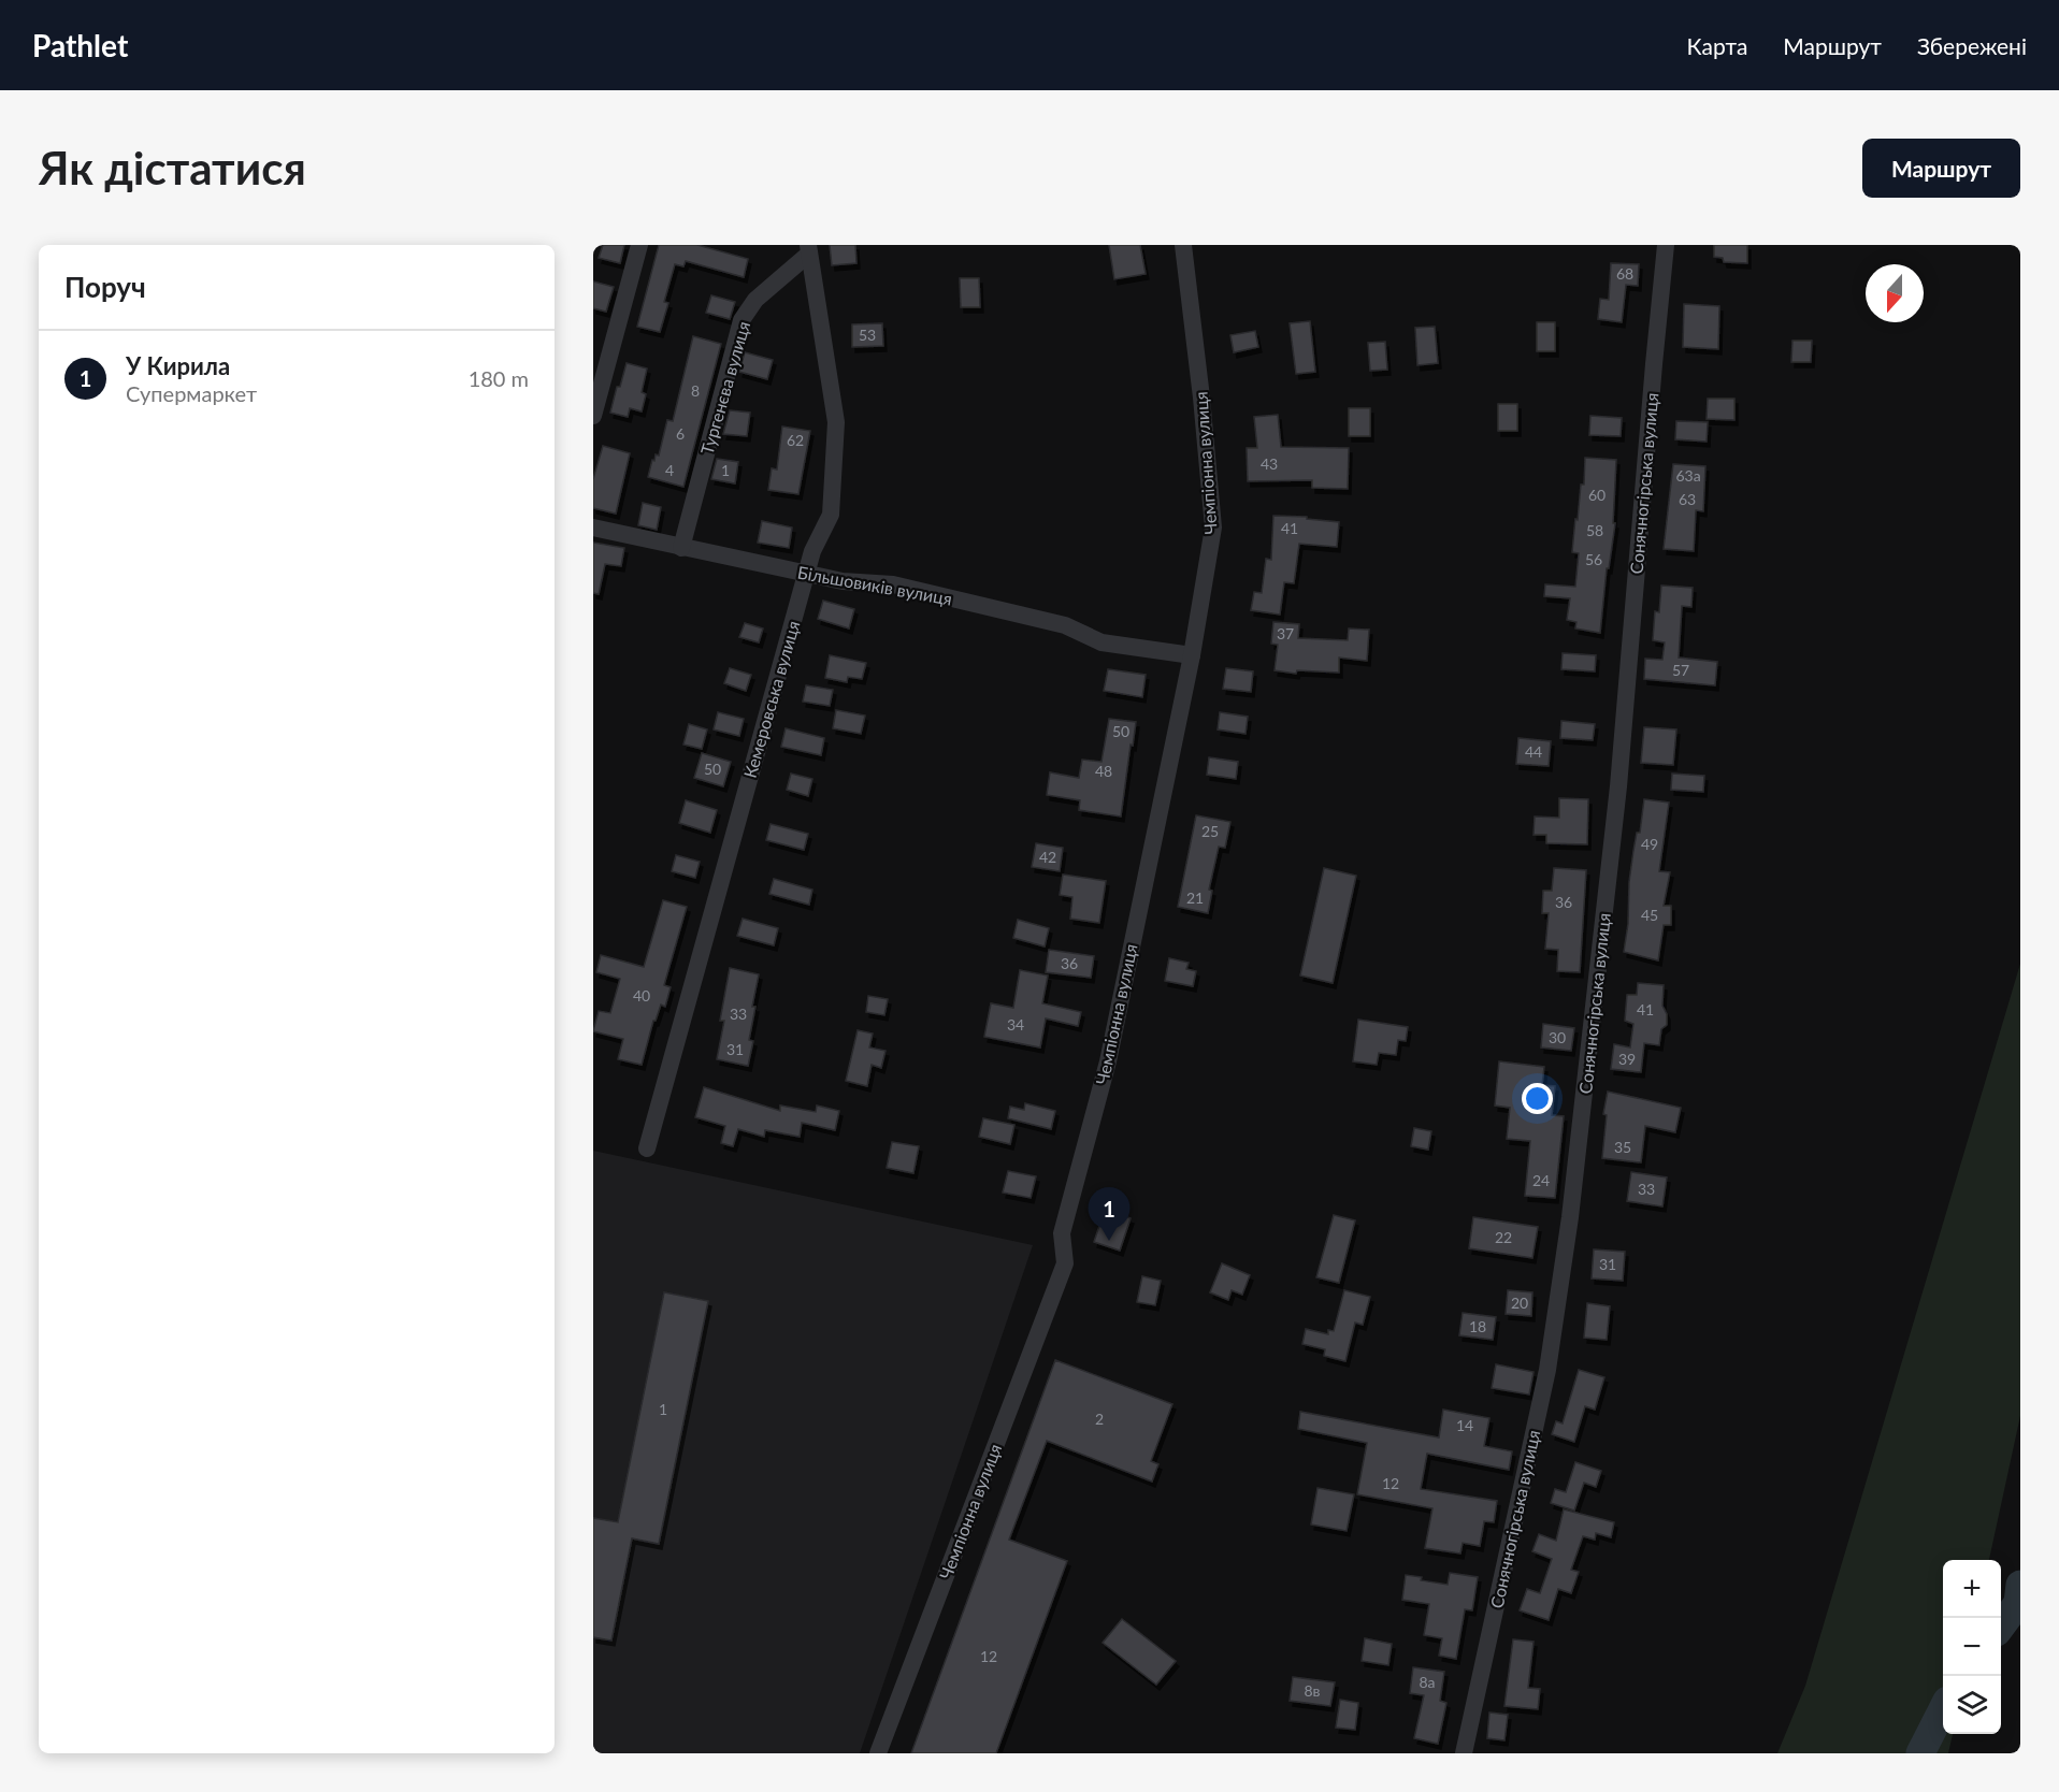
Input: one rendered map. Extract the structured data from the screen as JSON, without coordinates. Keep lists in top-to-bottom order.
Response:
{
  "streets": {
    "street": [
      "Тургенєва вулиця",
      "Чемпіонна вулиця",
      "Сонячногірська вулиця",
      "Більшовиків вулиця",
      "Кемеровська вулиця"
    ]
  },
  "crossings": [
    ["Тургенєва вулиця", "Більшовиків вулиця"],
    ["Тургенєва вулиця", "Кемеровська вулиця"],
    ["Чемпіонна вулиця", "Більшовиків вулиця"],
    ["Більшовиків вулиця", "Кемеровська вулиця"]
  ],
  "house_numbers": [
    "68",
    "53",
    "8",
    "6",
    "62",
    "43",
    "4",
    "1",
    "63а",
    "60",
    "63",
    "41",
    "58",
    "56",
    "37",
    "57",
    "50",
    "44",
    "50",
    "48",
    "25",
    "49",
    "42",
    "21",
    "36",
    "45",
    "36",
    "40",
    "41",
    "33",
    "34",
    "30",
    "31",
    "39",
    "35",
    "24",
    "33",
    "22",
    "31",
    "20",
    "18",
    "1",
    "2",
    "14",
    "12",
    "12",
    "8а",
    "8в"
  ],
  "north": "bottom",
  "page": {
    "header": "Pathlet",
    "nav": ["Карта", "Маршрут", "Збережені"],
    "buttons": "Маршрут",
    "title": "Як дістатися",
    "heading": "Поруч",
    "list": [
      {
        "mark": "1",
        "name": "У Кирила",
        "note": "Супермаркет",
        "value": "180 m"
      }
    ],
    "pins": "1",
    "map_buttons": ["+", "−"]
  }
}
